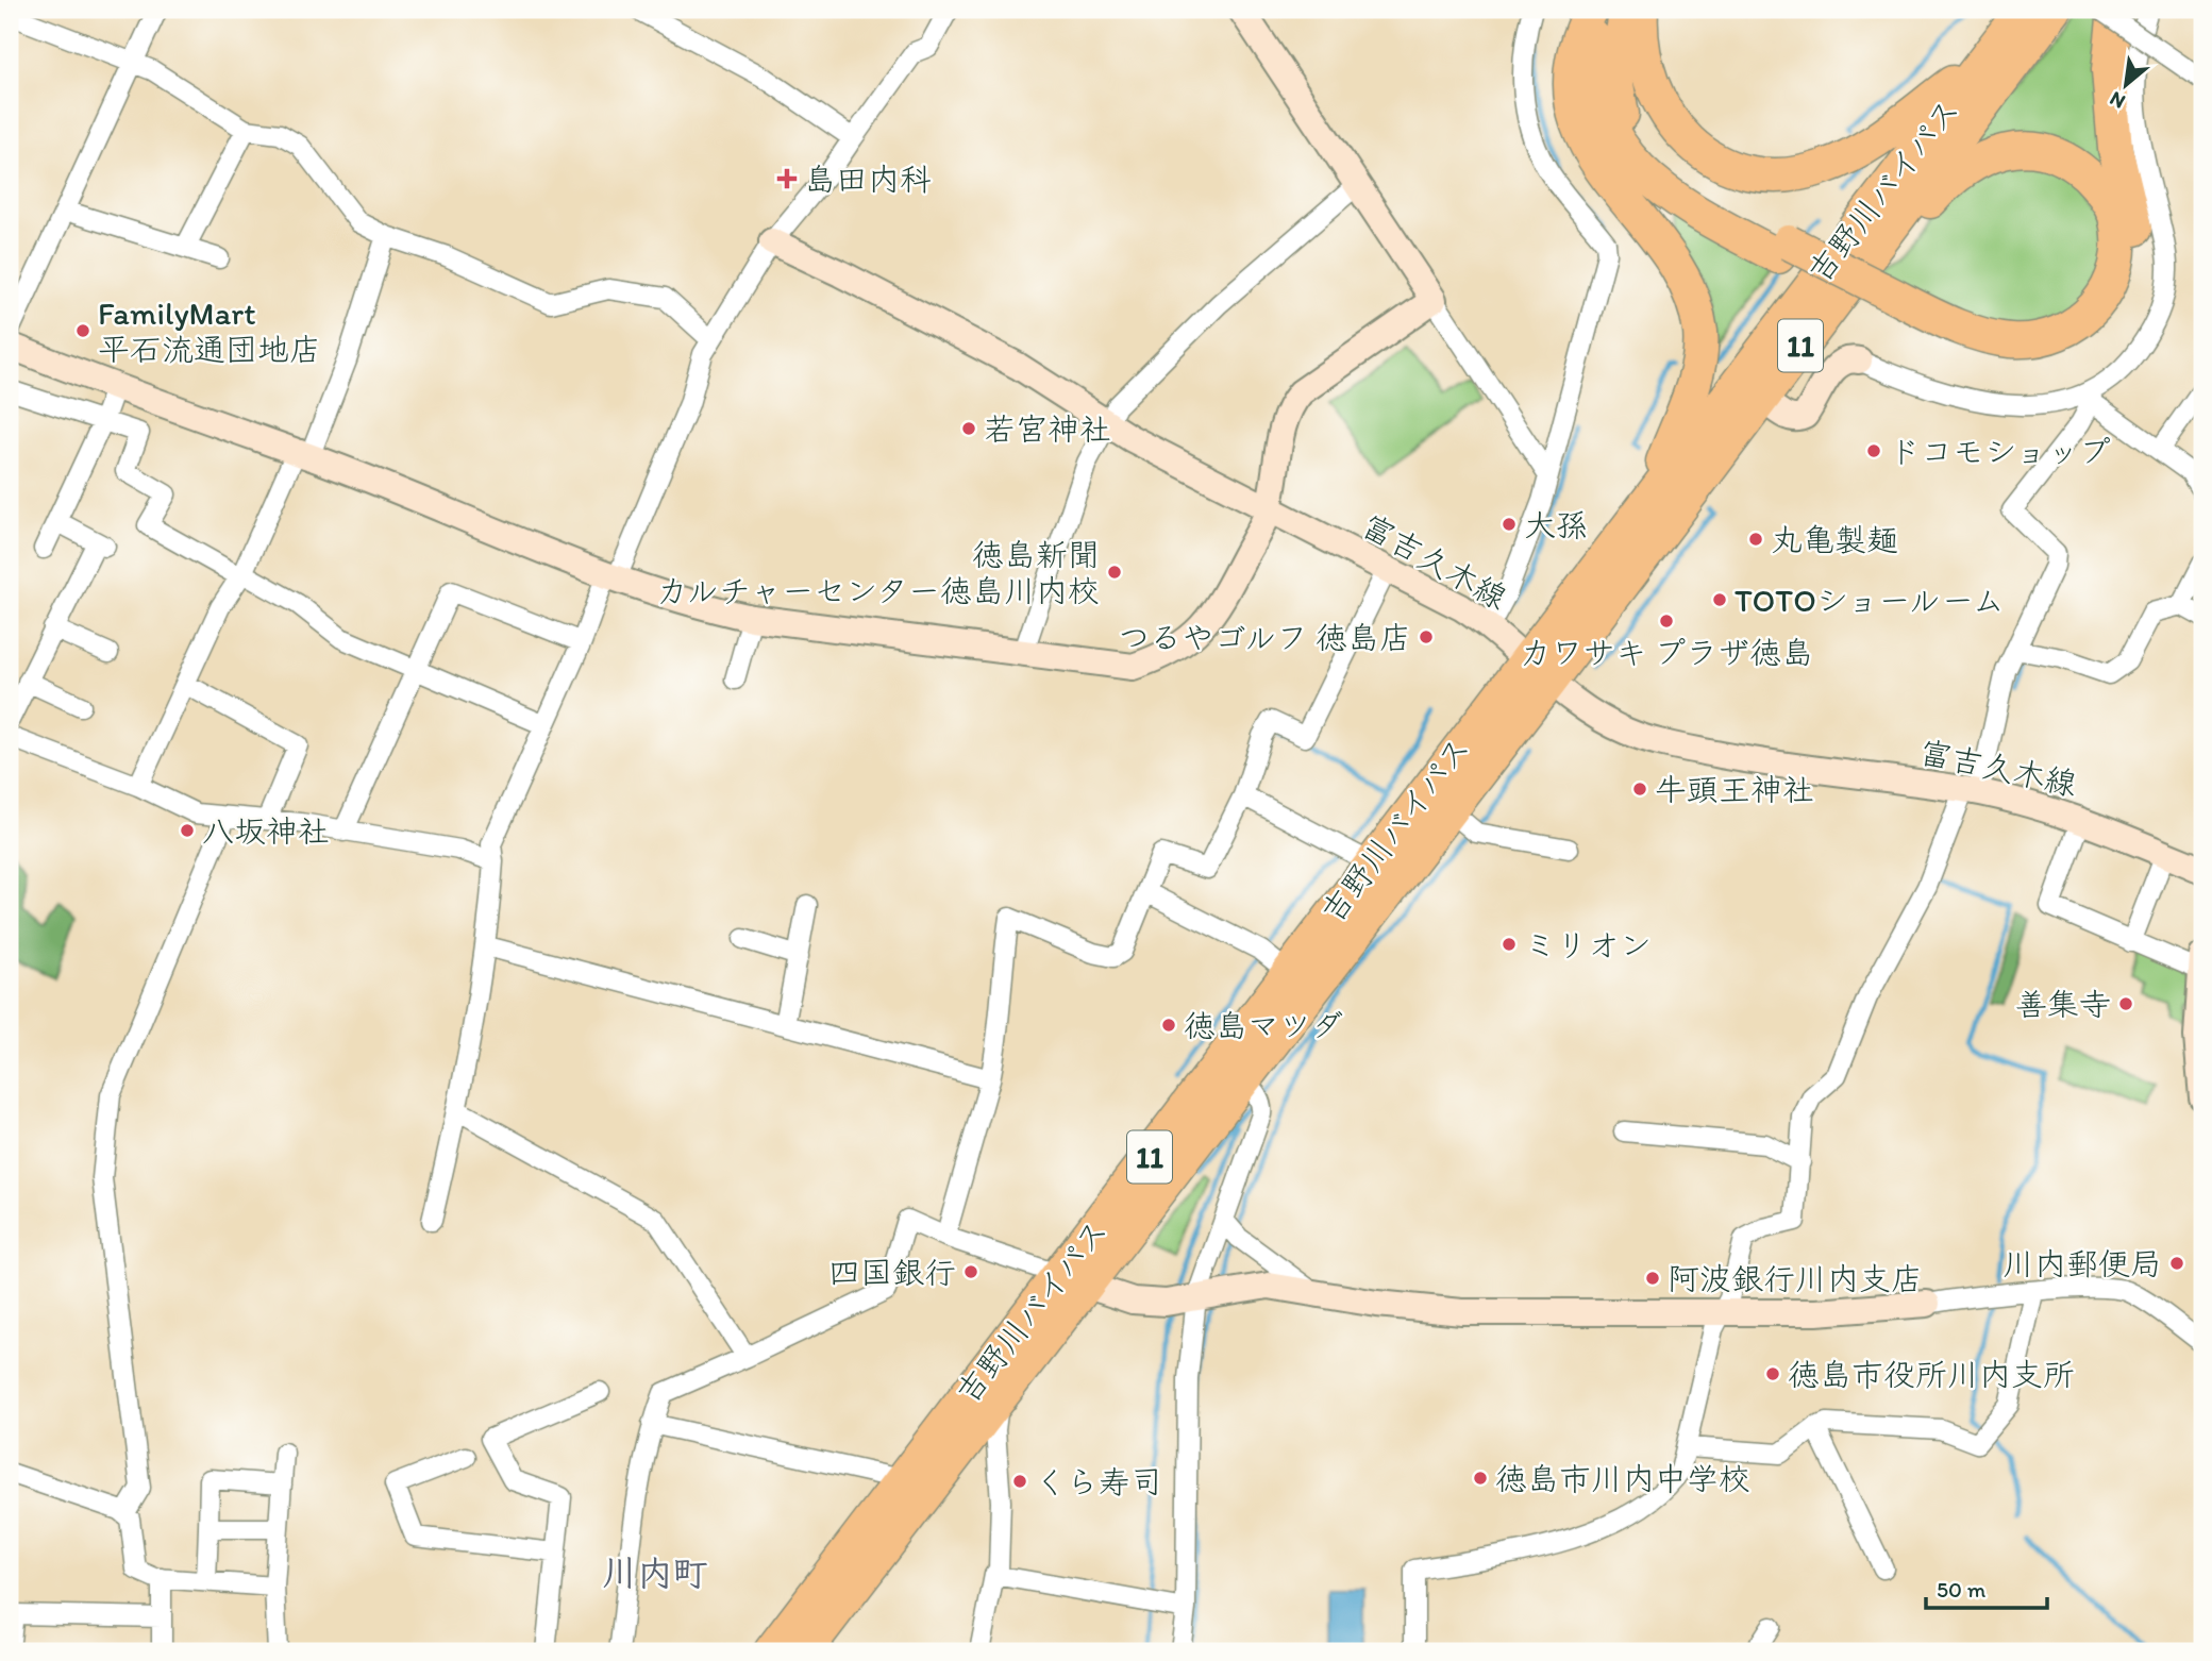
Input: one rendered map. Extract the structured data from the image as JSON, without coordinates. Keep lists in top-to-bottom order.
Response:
{
  "streets": {
    "highway": ["吉野川バイパス", "11"],
    "street": ["富吉久木線"]
  },
  "crossings": [
    ["吉野川バイパス", "富吉久木線"]
  ],
  "districts": ["川内町"],
  "places": {
    "health": ["島田内科"],
    "other": [
      "FamilyMart 平石流通団地店",
      "若宮神社",
      "ドコモショップ",
      "大孫",
      "丸亀製麺",
      "徳島新聞 カルチャーセンター徳島川内校",
      "TOTOショールーム",
      "カワサキ プラザ徳島",
      "つるやゴルフ 徳島店",
      "牛頭王神社",
      "八坂神社",
      "ミリオン",
      "善集寺",
      "徳島マツダ",
      "川内郵便局",
      "四国銀行",
      "阿波銀行川内支店",
      "徳島市役所川内支所",
      "徳島市川内中学校",
      "くら寿司"
    ]
  },
  "scale_bar": "50 m",
  "north": "bottom left"
}
